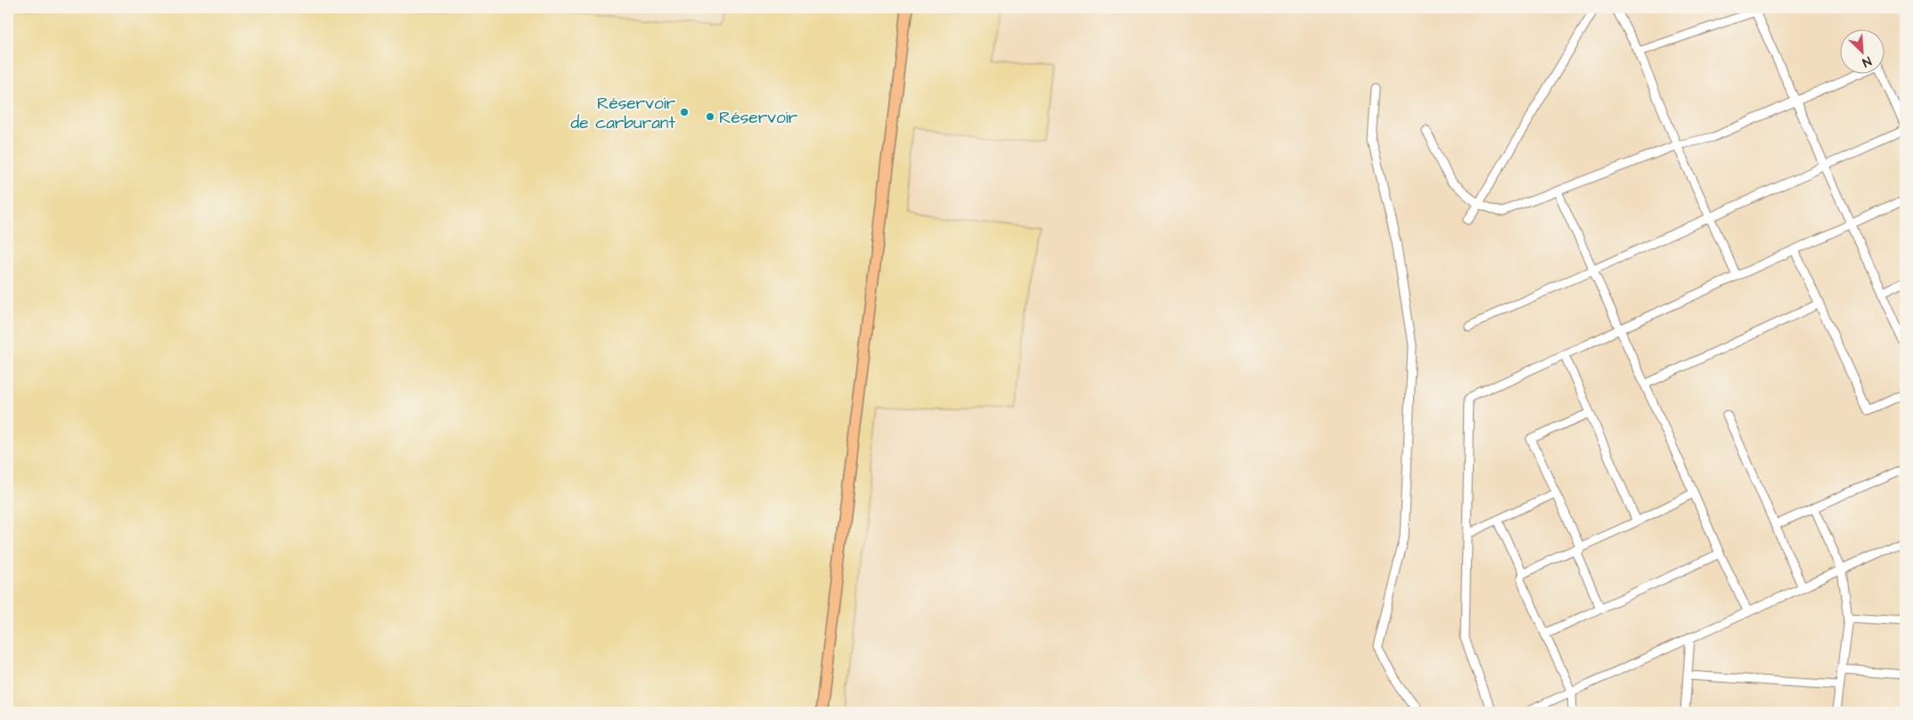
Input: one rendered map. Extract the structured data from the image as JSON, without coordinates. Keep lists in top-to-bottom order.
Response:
{
  "places": ["Réservoir de carburant", "Réservoir"],
  "north": "bottom right"
}
